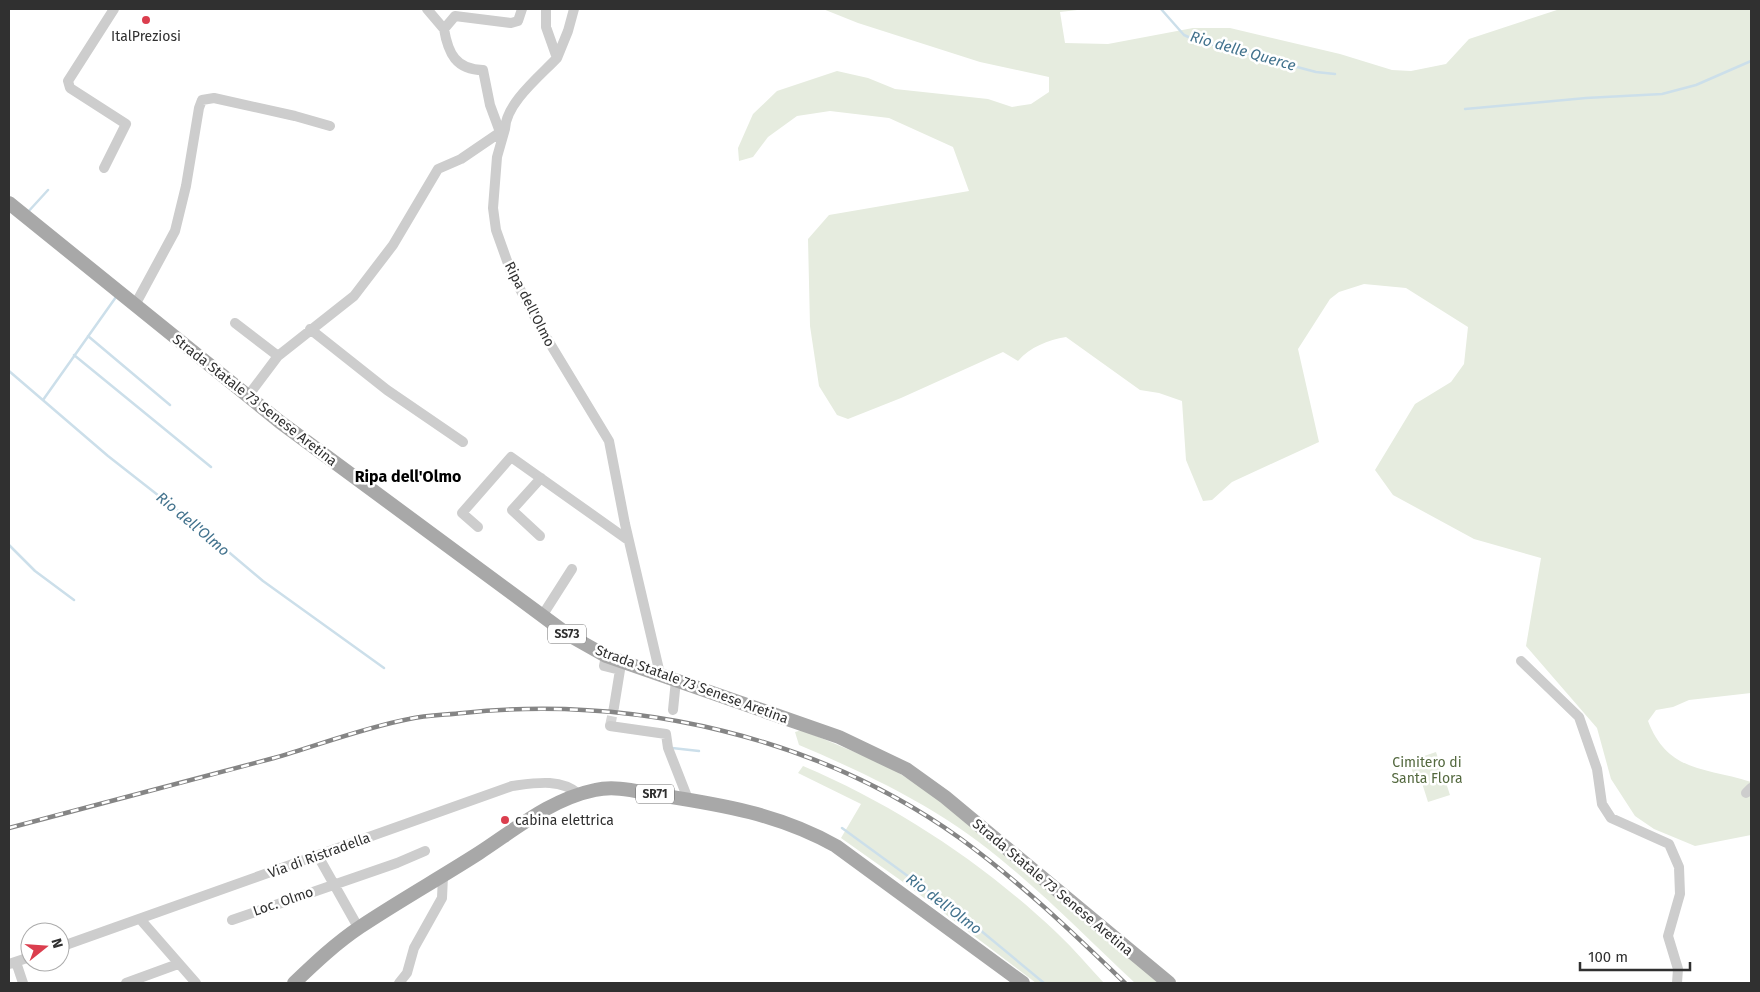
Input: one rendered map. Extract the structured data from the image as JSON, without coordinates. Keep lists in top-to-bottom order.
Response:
{
  "streets": {
    "main road": ["Strada Statale 73 Senese Aretina", "SS73", "SR71"],
    "street": ["Ripa dell'Olmo", "Via di Ristradella", "Loc. Olmo"]
  },
  "crossings": [
    ["Ripa dell'Olmo", "Strada Statale 73 Senese Aretina"],
    ["SR71", "Via di Ristradella"]
  ],
  "districts": ["Ripa dell'Olmo"],
  "water": ["Rio delle Querce", "Rio dell'Olmo"],
  "parks": ["Cimitero di Santa Flora"],
  "places": ["ItalPreziosi", "cabina elettrica"],
  "scale_bar": "100 m",
  "north": "right"
}
